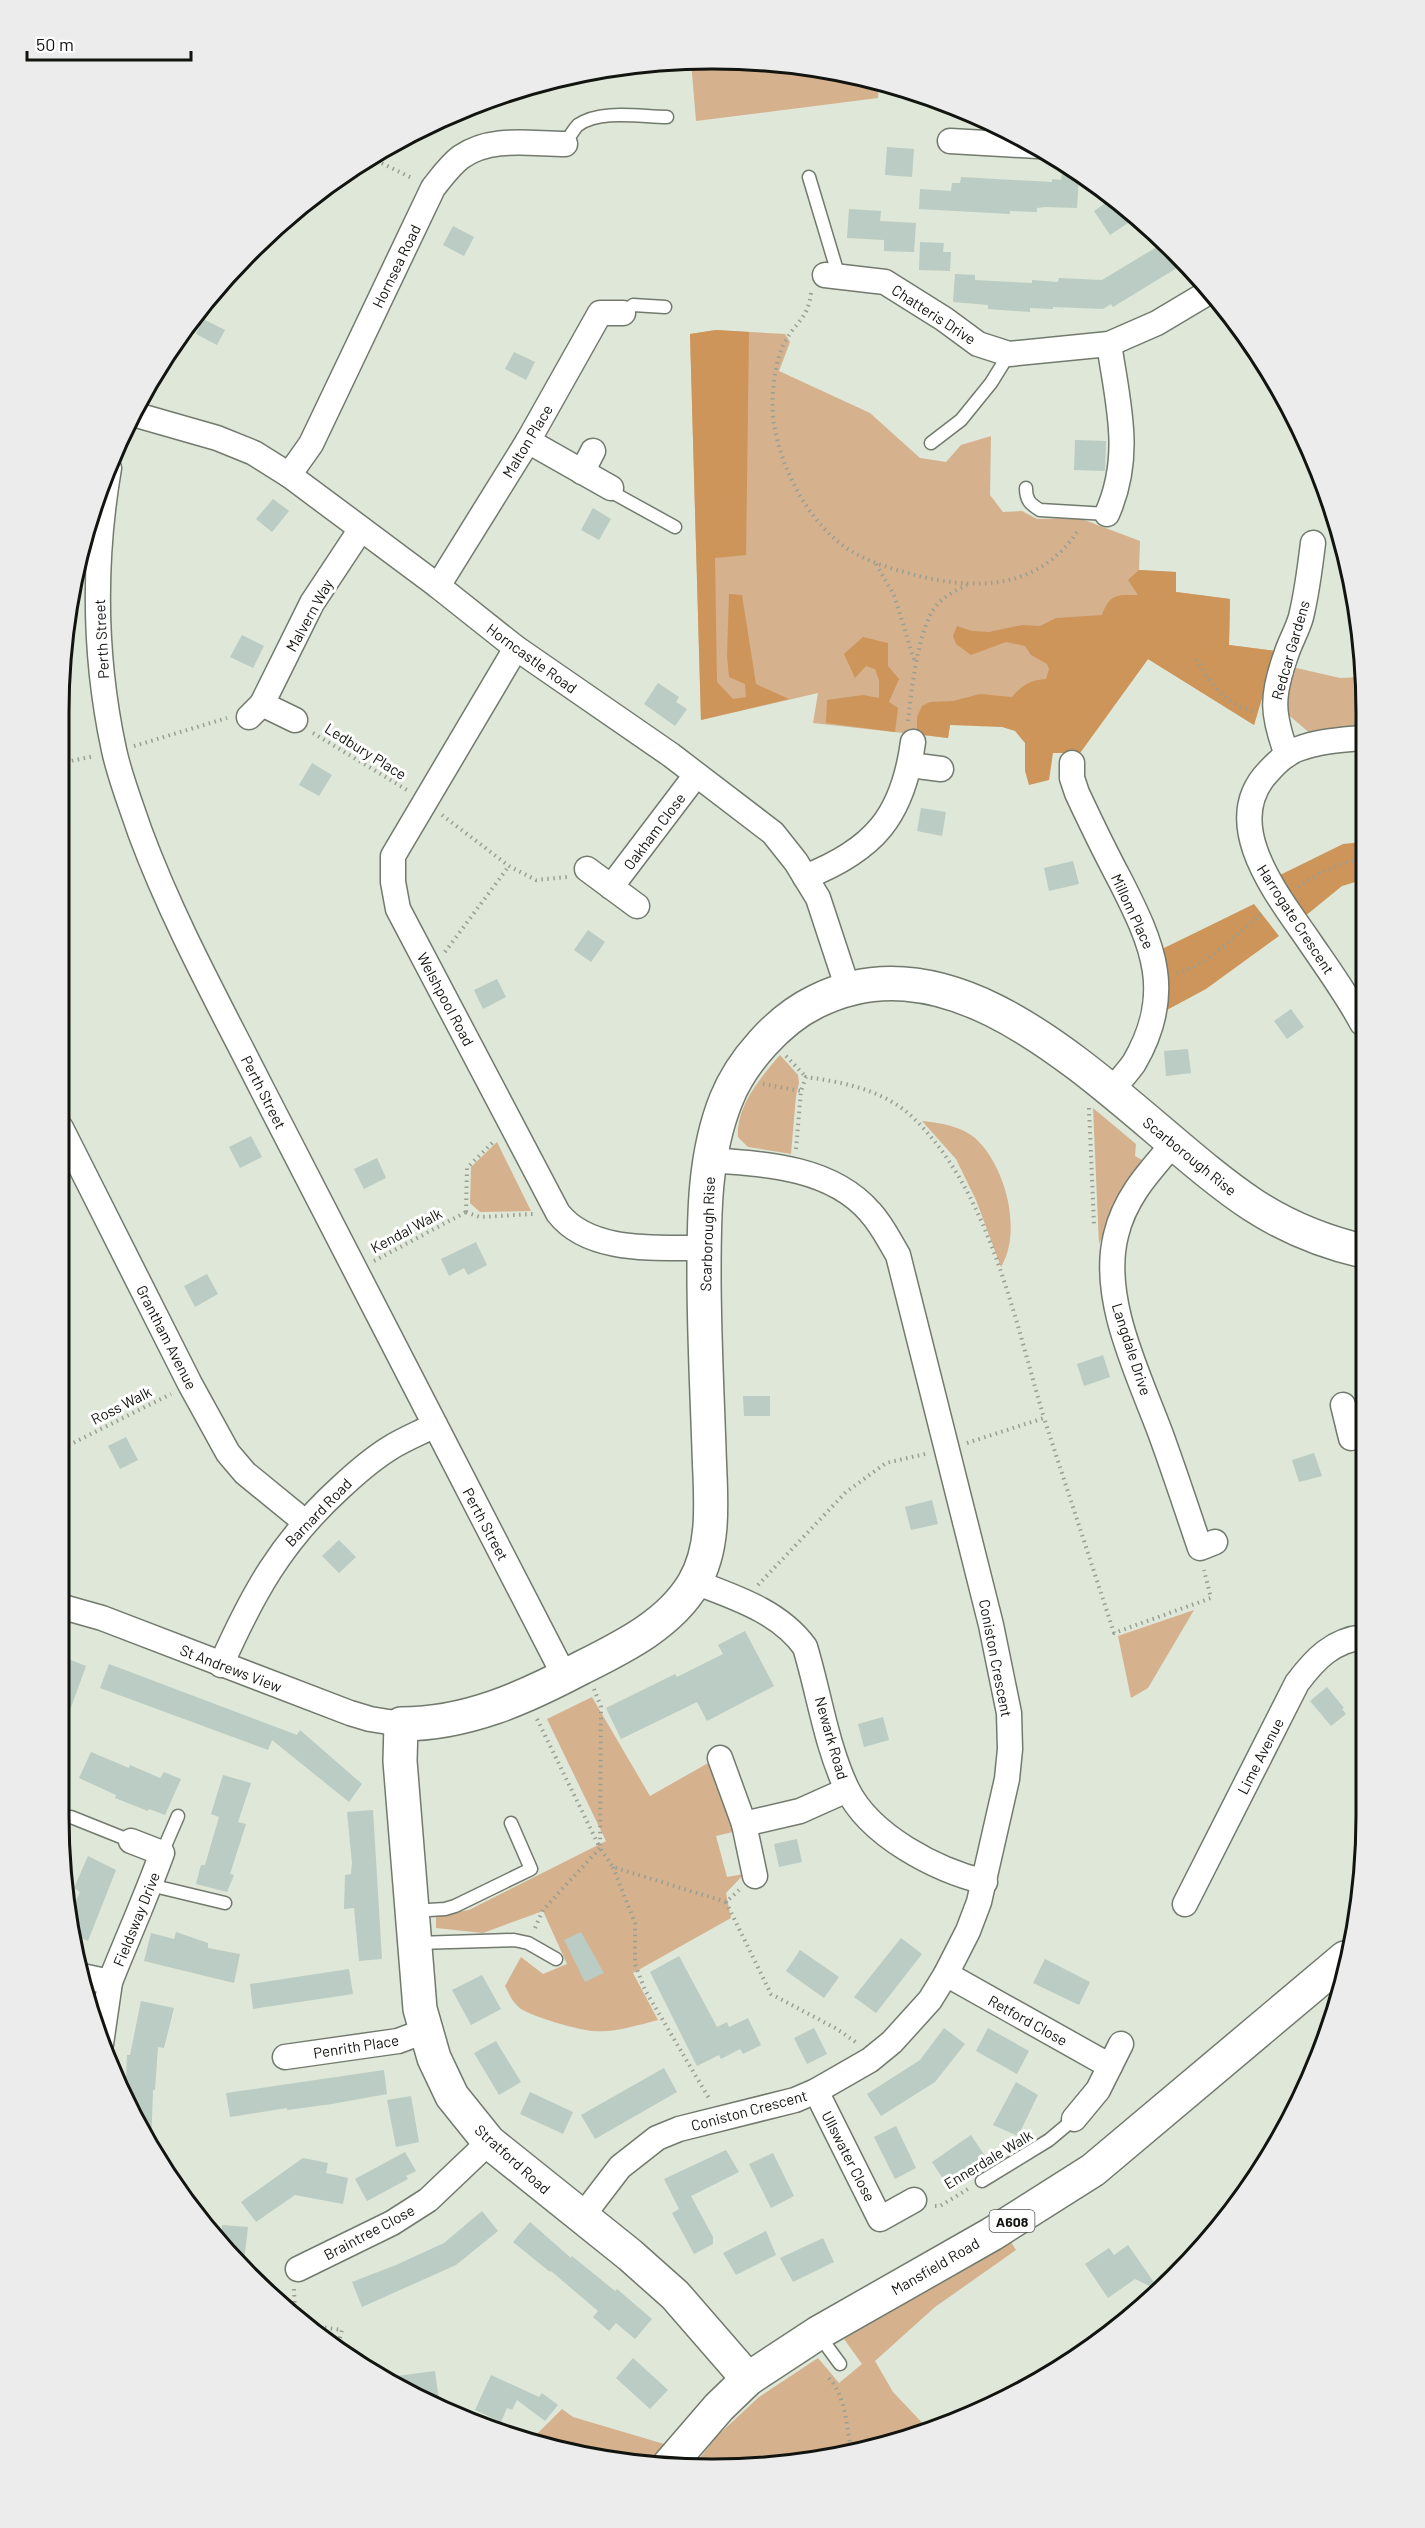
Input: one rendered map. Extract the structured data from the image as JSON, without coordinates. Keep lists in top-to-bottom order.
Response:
{
  "streets": {
    "street": [
      "Hornsea Road",
      "Chatteris Drive",
      "Malton Place",
      "Malvern Way",
      "Perth Street",
      "Redcar Gardens",
      "Horncastle Road",
      "Oakham Close",
      "Millom Place",
      "Harrogate Crescent",
      "Welshpool Road",
      "Scarborough Rise",
      "Grantham Avenue",
      "Langdale Drive",
      "Barnard Road",
      "Coniston Crescent",
      "St Andrews View",
      "Newark Road",
      "Lime Avenue",
      "Fieldsway Drive",
      "Retford Close",
      "Penrith Place",
      "Ullswater Close",
      "Stratford Road",
      "A608",
      "Braintree Close",
      "Mansfield Road"
    ],
    "lane": ["Ennerdale Walk"],
    "path": ["Ledbury Place", "Kendal Walk", "Ross Walk"]
  },
  "crossings": [
    ["Hornsea Road", "Horncastle Road"],
    ["Malton Place", "Horncastle Road"],
    ["Malvern Way", "Horncastle Road"],
    ["Perth Street", "Scarborough Rise"],
    ["Perth Street", "Kendal Walk"],
    ["Perth Street", "Barnard Road"],
    ["Redcar Gardens", "Harrogate Crescent"],
    ["Horncastle Road", "Oakham Close"],
    ["Horncastle Road", "Welshpool Road"],
    ["Horncastle Road", "Scarborough Rise"],
    ["Ledbury Place", "Welshpool Road"],
    ["Millom Place", "Scarborough Rise"],
    ["Welshpool Road", "Scarborough Rise"],
    ["Scarborough Rise", "Langdale Drive"],
    ["Scarborough Rise", "Coniston Crescent"],
    ["Scarborough Rise", "St Andrews View"],
    ["Scarborough Rise", "Newark Road"],
    ["Scarborough Rise", "Stratford Road"],
    ["Grantham Avenue", "Ross Walk"],
    ["Grantham Avenue", "Barnard Road"],
    ["Barnard Road", "St Andrews View"],
    ["Coniston Crescent", "Newark Road"],
    ["Coniston Crescent", "Retford Close"],
    ["Coniston Crescent", "Ullswater Close"],
    ["Coniston Crescent", "Stratford Road"],
    ["St Andrews View", "Stratford Road"],
    ["Penrith Place", "Stratford Road"],
    ["Ullswater Close", "Ennerdale Walk"],
    ["Stratford Road", "Braintree Close"],
    ["Stratford Road", "Mansfield Road"]
  ],
  "scale_bar": "50 m"
}
